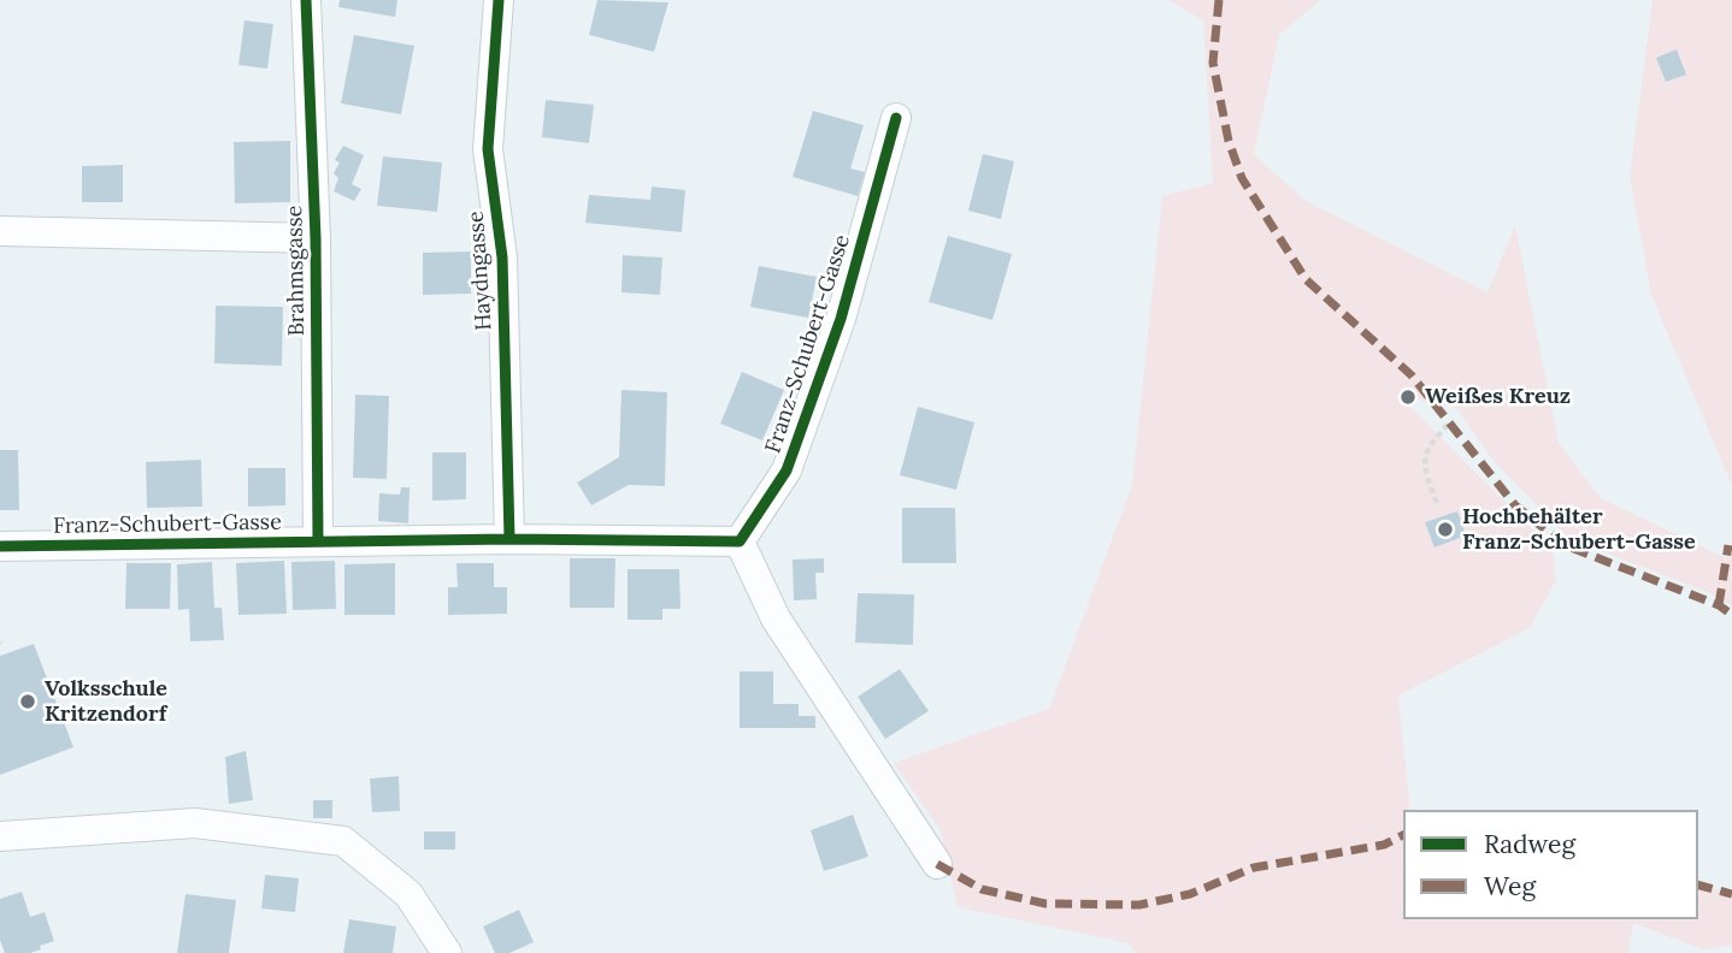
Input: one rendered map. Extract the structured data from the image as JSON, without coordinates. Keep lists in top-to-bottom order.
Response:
{
  "streets": {
    "street": ["Brahmsgasse", "Haydngasse", "Franz-Schubert-Gasse"]
  },
  "crossings": [
    ["Brahmsgasse", "Franz-Schubert-Gasse"],
    ["Haydngasse", "Franz-Schubert-Gasse"]
  ],
  "places": ["Weißes Kreuz", "Hochbehälter Franz-Schubert-Gasse", "Volksschule Kritzendorf"],
  "legend": ["Radweg", "Weg"]
}
